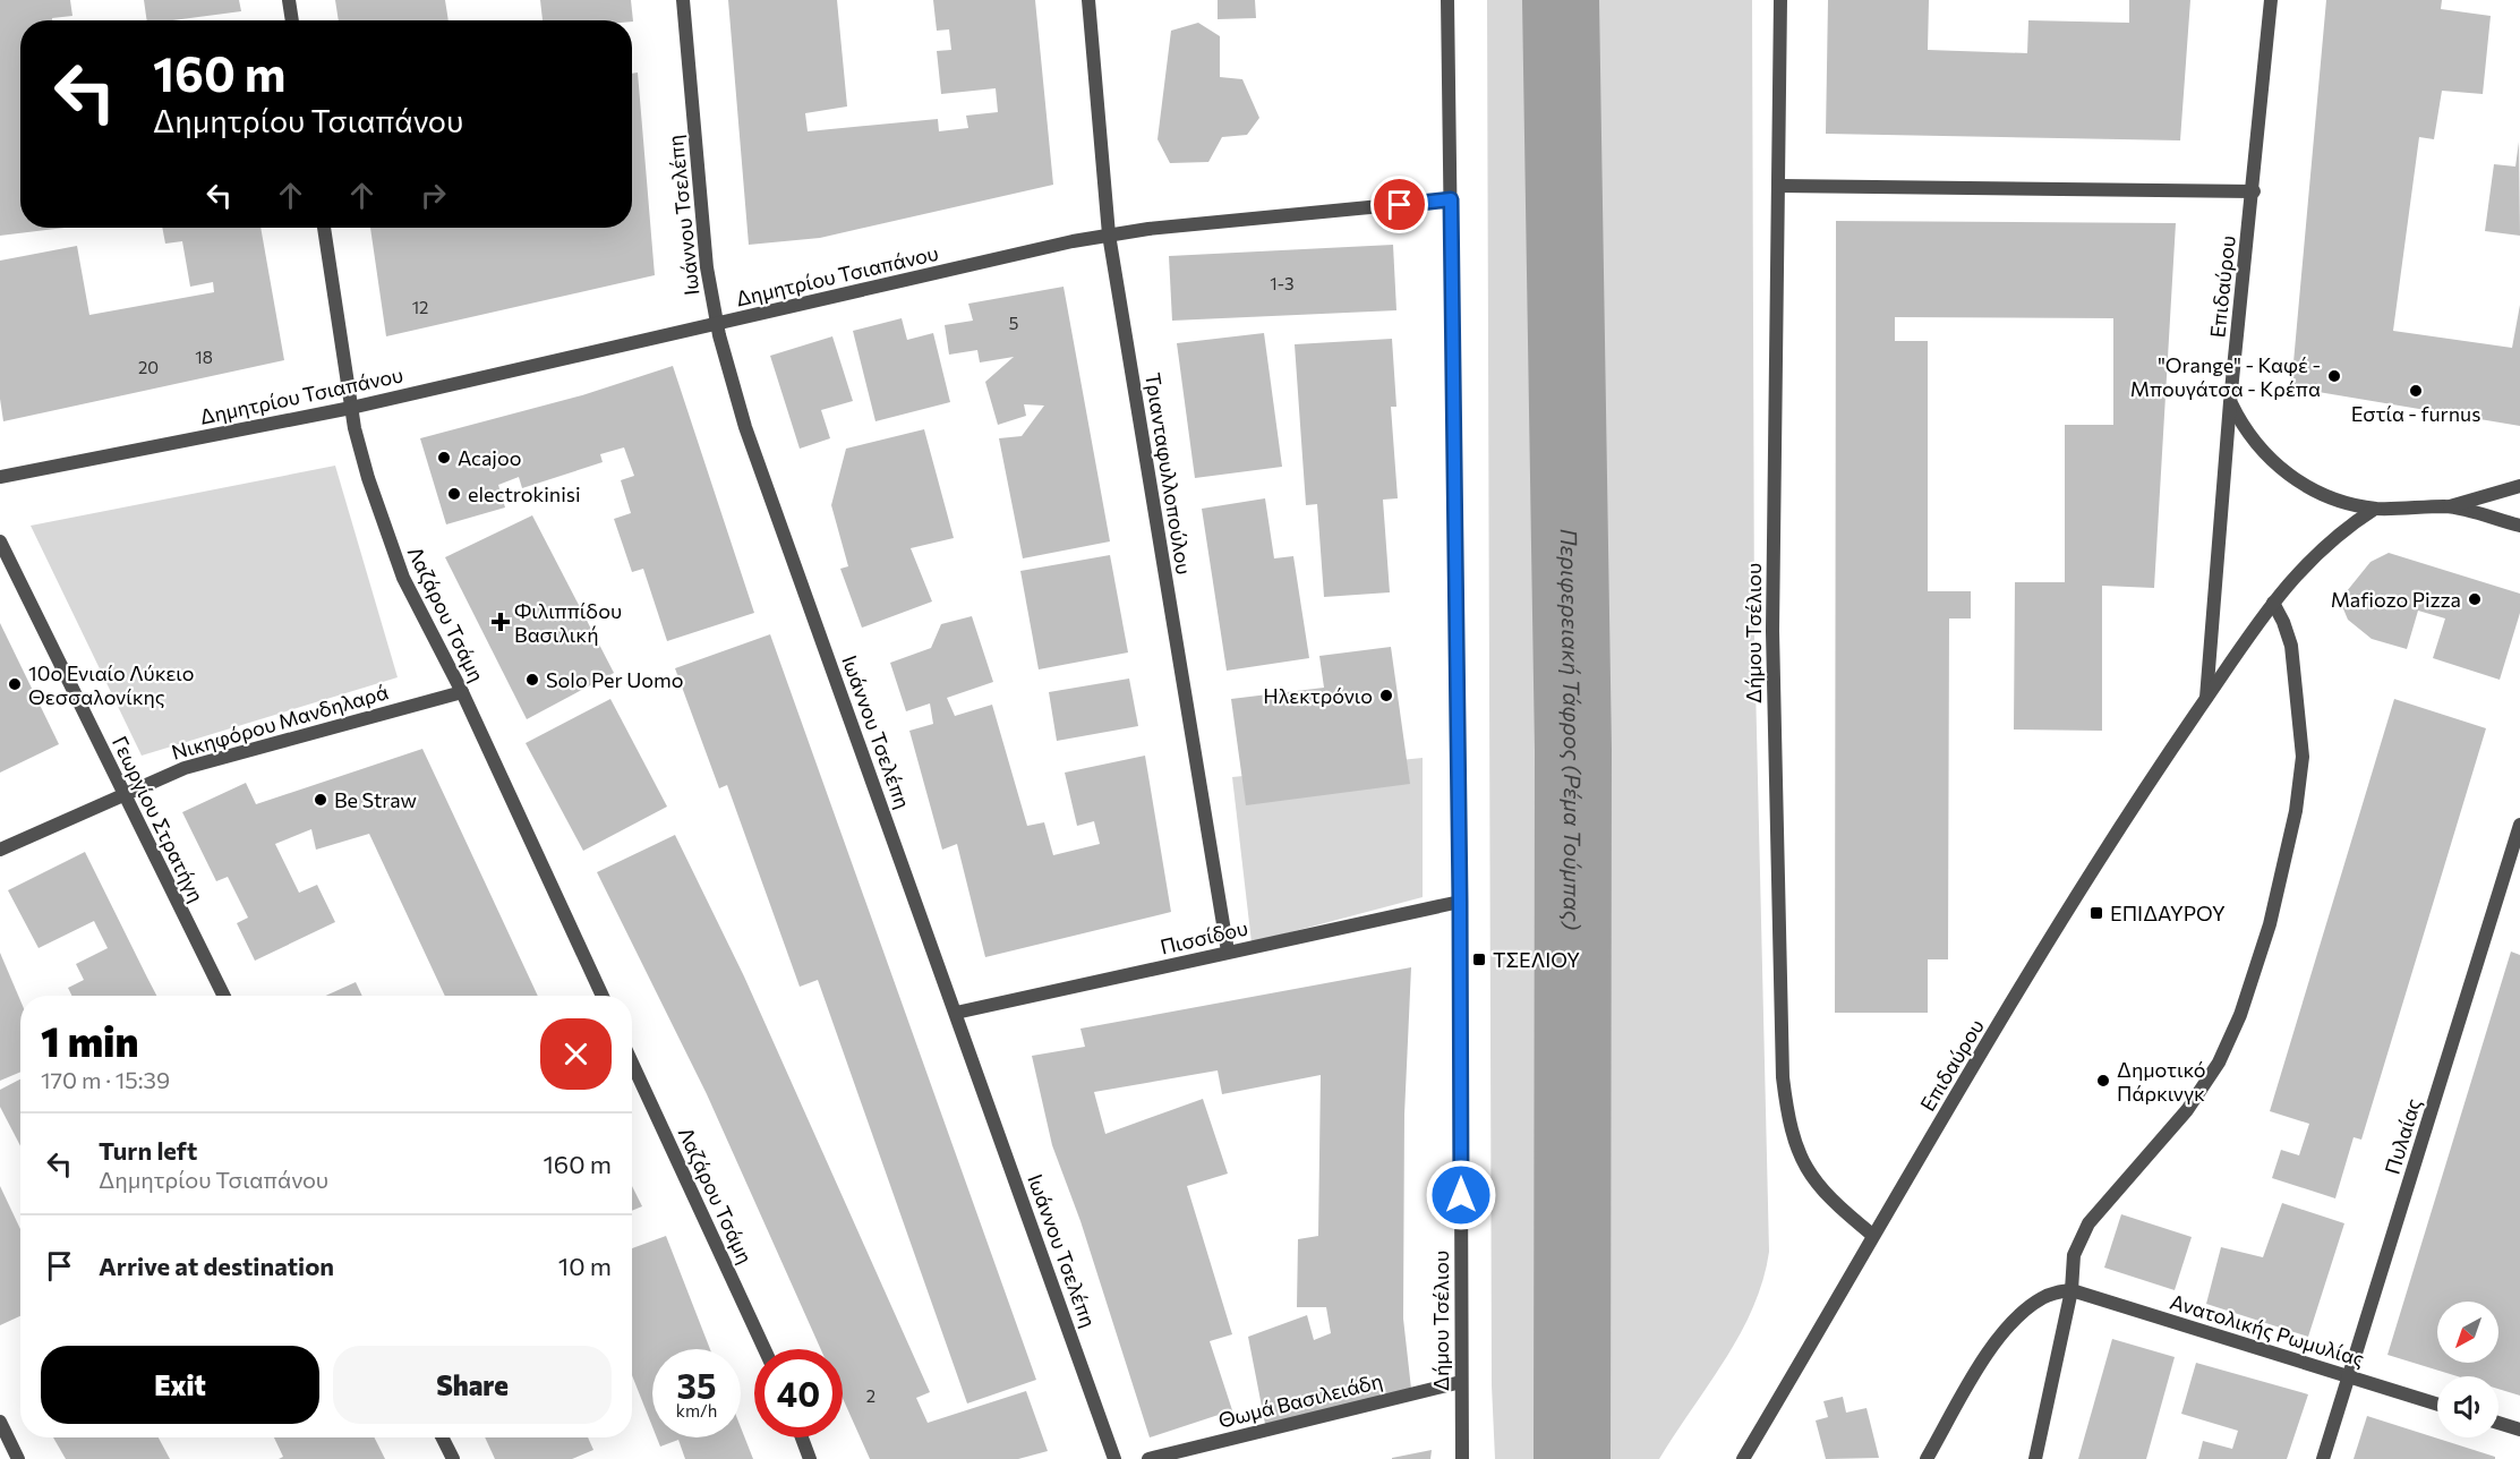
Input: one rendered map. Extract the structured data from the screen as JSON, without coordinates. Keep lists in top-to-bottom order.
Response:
{
  "streets": {
    "street": [
      "Ιωάννου Τσελέπη",
      "Δημητρίου Τσιαπάνου",
      "Επιδαύρου",
      "Τριανταφυλλοπούλου",
      "Λαζάρου Τσάμη",
      "Δήμου Τσέλιου",
      "Νικηφόρου Μανδηλαρά",
      "Γεωργίου Στρατήγη",
      "Πισσίδου",
      "Πυλαίας",
      "Ανατολικής Ρωμυλίας",
      "Θωμά Βασιλειάδη"
    ]
  },
  "crossings": [
    ["Ιωάννου Τσελέπη", "Δημητρίου Τσιαπάνου"],
    ["Ιωάννου Τσελέπη", "Πισσίδου"],
    ["Δημητρίου Τσιαπάνου", "Τριανταφυλλοπούλου"],
    ["Δημητρίου Τσιαπάνου", "Λαζάρου Τσάμη"],
    ["Δημητρίου Τσιαπάνου", "Δήμου Τσέλιου"],
    ["Επιδαύρου", "Δήμου Τσέλιου"],
    ["Τριανταφυλλοπούλου", "Πισσίδου"],
    ["Λαζάρου Τσάμη", "Νικηφόρου Μανδηλαρά"],
    ["Δήμου Τσέλιου", "Πισσίδου"],
    ["Δήμου Τσέλιου", "Θωμά Βασιλειάδη"],
    ["Νικηφόρου Μανδηλαρά", "Γεωργίου Στρατήγη"],
    ["Πυλαίας", "Ανατολικής Ρωμυλίας"]
  ],
  "water": ["Περιφερειακή Τάφρος (Ρέμα Τούμπας)"],
  "places": {
    "other": [
      "\"Orange\" - Καφέ - Μπουγάτσα - Κρέπα",
      "Εστία - furnus",
      "Acajoo",
      "electrokinisi",
      "Mafiozo Pizza",
      "Solo Per Uomo",
      "10ο Ενιαίο Λύκειο Θεσσαλονίκης",
      "Ηλεκτρόνιο",
      "Be Straw",
      "Δημοτικό Πάρκινγκ"
    ],
    "health": ["Φιλιππίδου Βασιλική"],
    "transit": ["ΕΠΙΔΑΥΡΟΥ", "ΤΣΕΛΙΟΥ"]
  },
  "house_numbers": [
    "1-3",
    "12",
    "5",
    "18",
    "20",
    "2"
  ],
  "north": "bottom left",
  "page": {
    "turn": ["160 m", "Δημητρίου Τσιαπάνου"],
    "heading": ["1 min", "170 m · 15:39"],
    "list": [
      {
        "name": "Turn left",
        "note": "Δημητρίου Τσιαπάνου",
        "value": "160 m"
      },
      {
        "name": "Arrive at destination",
        "value": "10 m"
      }
    ],
    "buttons": ["Exit", "Share"],
    "speed": "35 km/h",
    "limit": "40"
  }
}
